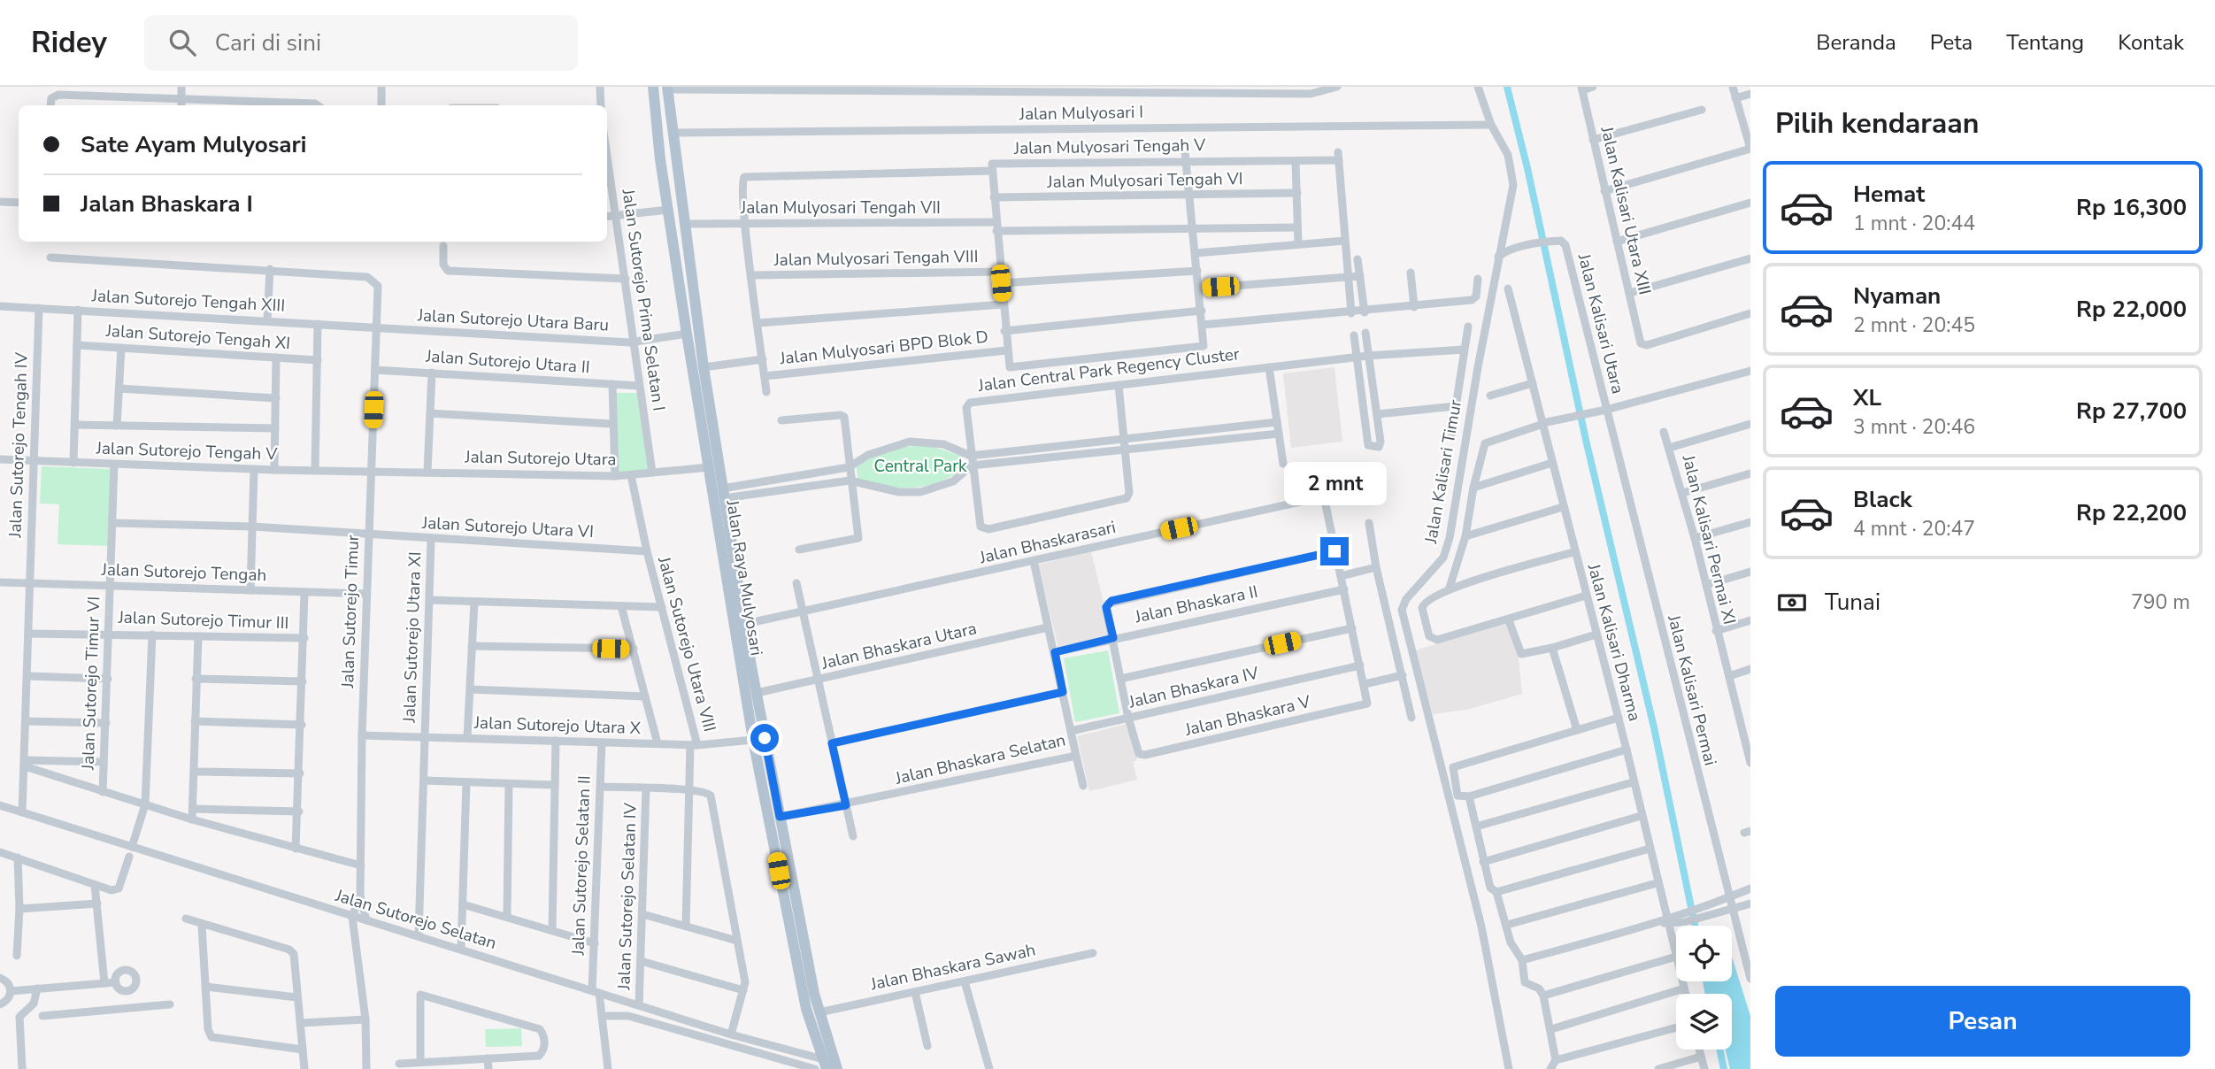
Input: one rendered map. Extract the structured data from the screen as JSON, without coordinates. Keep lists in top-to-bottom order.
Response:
{
  "streets": {
    "main road": ["Jalan Raya Mulyosari"],
    "street": [
      "Jalan Mulyosari I",
      "Jalan Mulyosari Tengah V",
      "Jalan Mulyosari Tengah VI",
      "Jalan Mulyosari Tengah VII",
      "Jalan Kalisari Utara XIII",
      "Jalan Mulyosari Tengah VIII",
      "Jalan Sutorejo Prima Selatan I",
      "Jalan Sutorejo Tengah XIII",
      "Jalan Sutorejo Utara Baru",
      "Jalan Kalisari Utara",
      "Jalan Sutorejo Tengah XI",
      "Jalan Mulyosari BPD Blok D",
      "Jalan Sutorejo Utara II",
      "Jalan Central Park Regency Cluster",
      "Jalan Sutorejo Tengah IV",
      "Jalan Sutorejo Tengah V",
      "Jalan Sutorejo Utara",
      "Jalan Kalisari Timur",
      "Jalan Sutorejo Utara VI",
      "Jalan Kalisari Permai XI",
      "Jalan Bhaskarasari",
      "Jalan Sutorejo Tengah",
      "Jalan Bhaskara II",
      "Jalan Sutorejo Timur",
      "Jalan Sutorejo Timur III",
      "Jalan Sutorejo Utara XI",
      "Jalan Kalisari Dharma",
      "Jalan Sutorejo Utara VIII",
      "Jalan Bhaskara Utara",
      "Jalan Sutorejo Timur VI",
      "Jalan Bhaskara IV",
      "Jalan Kalisari Permai",
      "Jalan Bhaskara V",
      "Jalan Sutorejo Utara X",
      "Jalan Bhaskara Selatan",
      "Jalan Sutorejo Selatan II",
      "Jalan Sutorejo Selatan IV",
      "Jalan Sutorejo Selatan",
      "Jalan Bhaskara Sawah"
    ]
  },
  "crossings": [
    ["Jalan Mulyosari I", "Jalan Kalisari Timur"],
    ["Jalan Mulyosari I", "Jalan Raya Mulyosari"],
    ["Jalan Mulyosari Tengah V", "Jalan Mulyosari Tengah VII"],
    ["Jalan Mulyosari Tengah VII", "Jalan Raya Mulyosari"],
    ["Jalan Sutorejo Prima Selatan I", "Jalan Sutorejo Utara Baru"],
    ["Jalan Sutorejo Prima Selatan I", "Jalan Sutorejo Utara II"],
    ["Jalan Sutorejo Prima Selatan I", "Jalan Sutorejo Utara"],
    ["Jalan Sutorejo Tengah XIII", "Jalan Sutorejo Utara Baru"],
    ["Jalan Sutorejo Tengah XIII", "Jalan Sutorejo Tengah IV"],
    ["Jalan Sutorejo Tengah XIII", "Jalan Sutorejo Timur"],
    ["Jalan Sutorejo Utara Baru", "Jalan Raya Mulyosari"],
    ["Jalan Sutorejo Utara Baru", "Jalan Sutorejo Timur"],
    ["Jalan Kalisari Utara", "Jalan Kalisari Timur"],
    ["Jalan Kalisari Utara", "Jalan Kalisari Permai"],
    ["Jalan Sutorejo Tengah IV", "Jalan Sutorejo Tengah V"],
    ["Jalan Sutorejo Tengah IV", "Jalan Sutorejo Tengah"],
    ["Jalan Sutorejo Tengah IV", "Jalan Sutorejo Timur III"],
    ["Jalan Sutorejo Tengah IV", "Jalan Sutorejo Selatan"],
    ["Jalan Sutorejo Tengah V", "Jalan Sutorejo Utara"],
    ["Jalan Sutorejo Tengah V", "Jalan Sutorejo Timur"],
    ["Jalan Sutorejo Tengah V", "Jalan Sutorejo Timur VI"],
    ["Jalan Sutorejo Utara", "Jalan Raya Mulyosari"],
    ["Jalan Sutorejo Utara", "Jalan Sutorejo Timur"],
    ["Jalan Sutorejo Utara", "Jalan Sutorejo Utara VIII"],
    ["Jalan Sutorejo Utara VI", "Jalan Sutorejo Timur"],
    ["Jalan Sutorejo Utara VI", "Jalan Sutorejo Utara XI"],
    ["Jalan Sutorejo Utara VI", "Jalan Sutorejo Utara VIII"],
    ["Jalan Sutorejo Utara VI", "Jalan Sutorejo Timur VI"],
    ["Jalan Bhaskarasari", "Jalan Raya Mulyosari"],
    ["Jalan Bhaskarasari", "Jalan Bhaskara Selatan"],
    ["Jalan Sutorejo Tengah", "Jalan Sutorejo Timur"],
    ["Jalan Sutorejo Tengah", "Jalan Sutorejo Timur VI"],
    ["Jalan Raya Mulyosari", "Jalan Bhaskara Utara"],
    ["Jalan Raya Mulyosari", "Jalan Sutorejo Utara X"],
    ["Jalan Raya Mulyosari", "Jalan Bhaskara Selatan"],
    ["Jalan Raya Mulyosari", "Jalan Sutorejo Selatan"],
    ["Jalan Raya Mulyosari", "Jalan Bhaskara Sawah"],
    ["Jalan Bhaskara II", "Jalan Bhaskara Selatan"],
    ["Jalan Sutorejo Timur", "Jalan Sutorejo Utara X"],
    ["Jalan Sutorejo Timur", "Jalan Sutorejo Selatan"],
    ["Jalan Sutorejo Timur III", "Jalan Sutorejo Timur VI"],
    ["Jalan Sutorejo Utara XI", "Jalan Sutorejo Utara X"],
    ["Jalan Sutorejo Utara XI", "Jalan Sutorejo Selatan"],
    ["Jalan Sutorejo Utara VIII", "Jalan Sutorejo Utara X"],
    ["Jalan Bhaskara Utara", "Jalan Bhaskara Selatan"],
    ["Jalan Bhaskara IV", "Jalan Bhaskara V"],
    ["Jalan Bhaskara IV", "Jalan Bhaskara Selatan"],
    ["Jalan Sutorejo Utara X", "Jalan Sutorejo Selatan II"],
    ["Jalan Sutorejo Selatan II", "Jalan Sutorejo Selatan"],
    ["Jalan Sutorejo Selatan IV", "Jalan Sutorejo Selatan"]
  ],
  "parks": ["Central Park"],
  "page": {
    "header": "Ridey",
    "search": "Cari di sini",
    "nav": [
      "Beranda",
      "Peta",
      "Tentang",
      "Kontak"
    ],
    "heading": "Pilih kendaraan",
    "banner": ["Sate Ayam Mulyosari", "Jalan Bhaskara I"],
    "list": [
      {
        "name": "Hemat",
        "note": "1 mnt · 20:44",
        "value": "Rp 16,300"
      },
      {
        "name": "Nyaman",
        "note": "2 mnt · 20:45",
        "value": "Rp 22,000"
      },
      {
        "name": "XL",
        "note": "3 mnt · 20:46",
        "value": "Rp 27,700"
      },
      {
        "name": "Black",
        "note": "4 mnt · 20:47",
        "value": "Rp 22,200"
      }
    ],
    "bubble": "2 mnt",
    "pay": ["Tunai", "790 m"],
    "buttons": "Pesan"
  }
}
